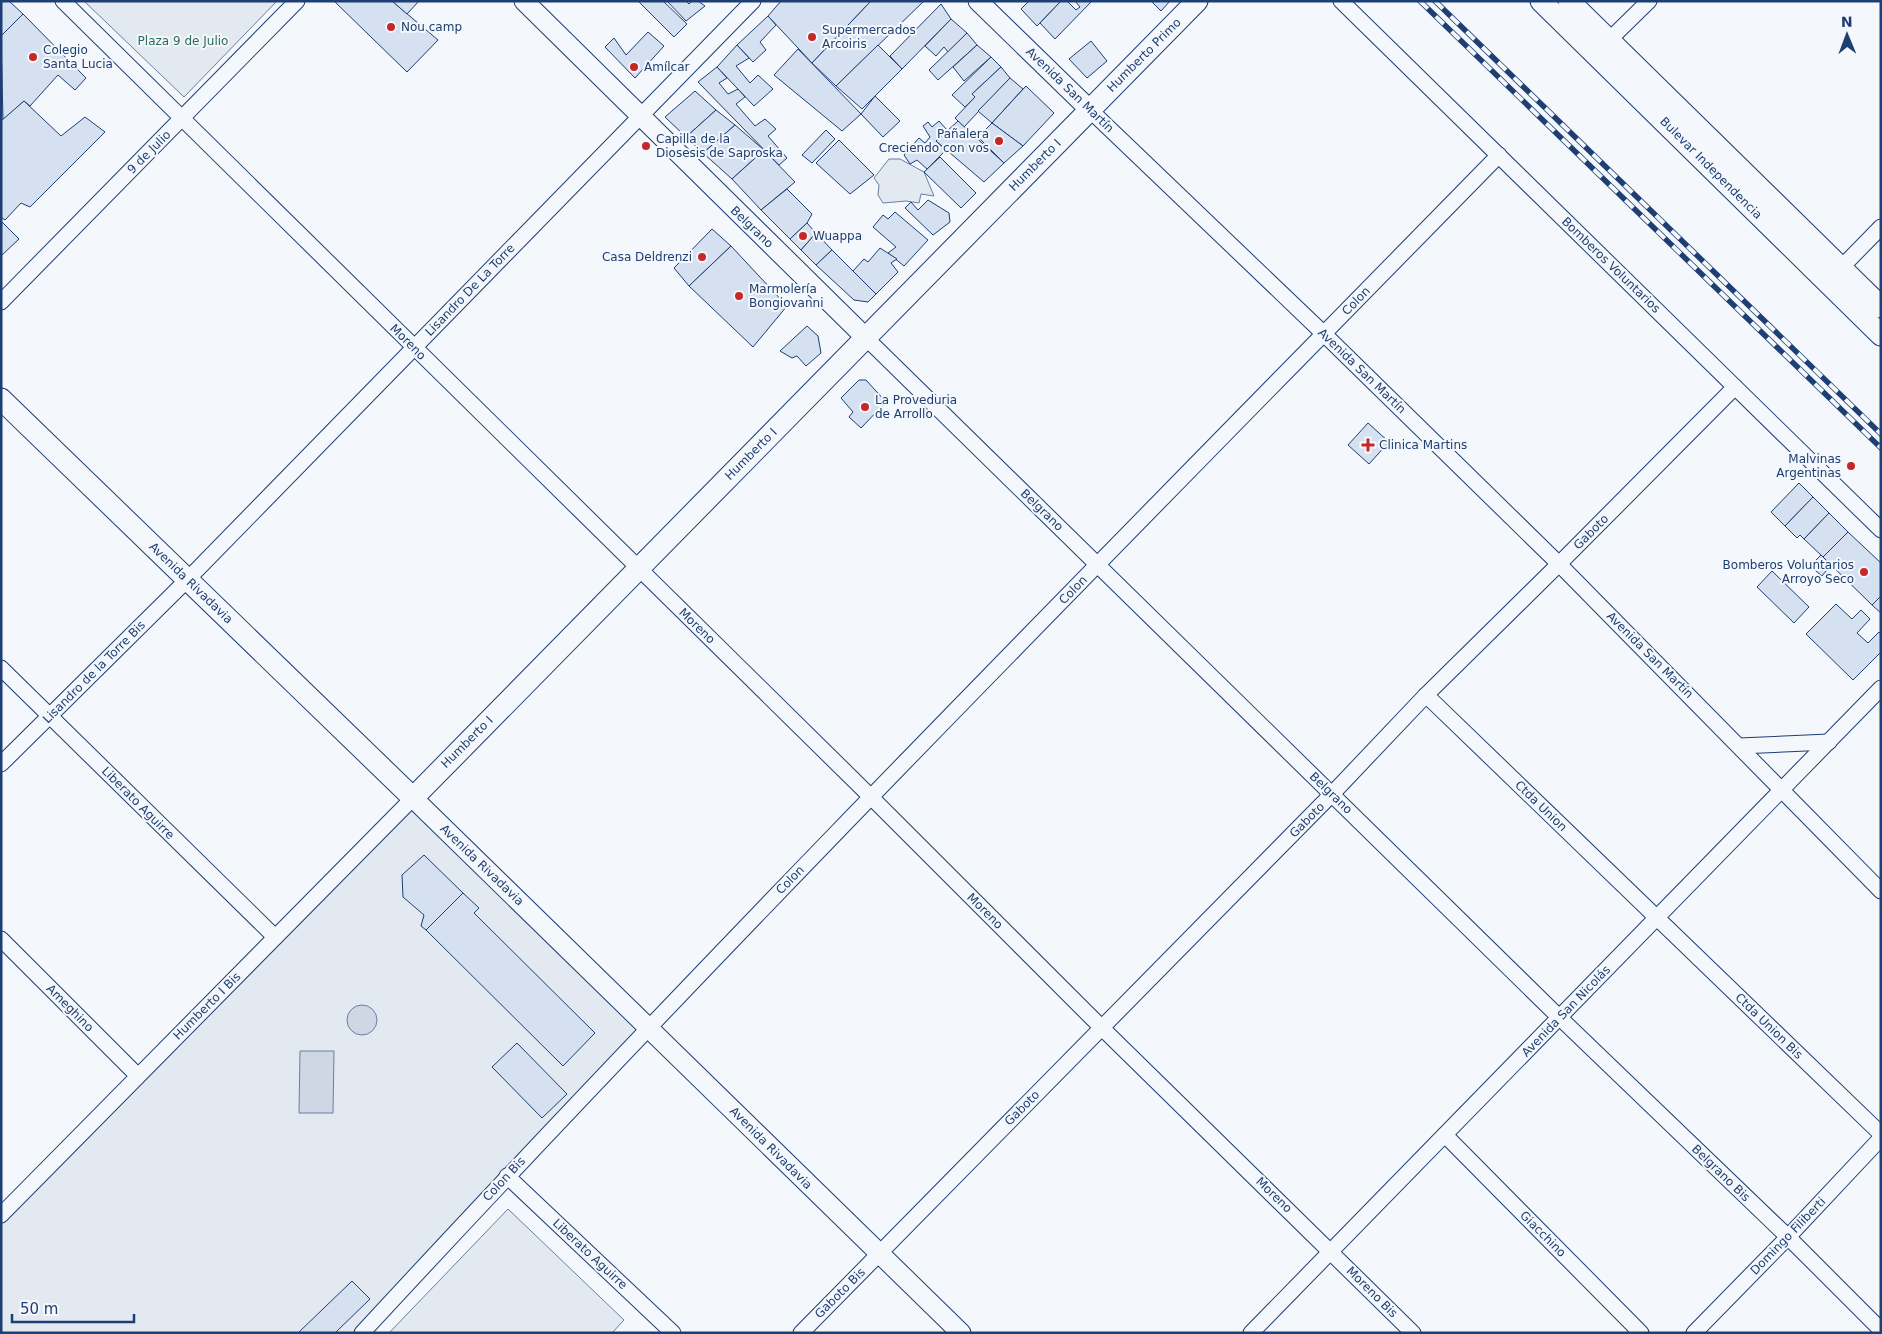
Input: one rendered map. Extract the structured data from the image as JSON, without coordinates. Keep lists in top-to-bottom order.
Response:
{
  "streets": {
    "main road": [
      "Humberto Primo",
      "Humberto I",
      "Bulevar Independencia",
      "Avenida Rivadavia"
    ],
    "street": [
      "Avenida San Martín",
      "9 de Julio",
      "Belgrano",
      "Bomberos Voluntarios",
      "Lisandro De La Torre",
      "Colon",
      "Moreno",
      "Gaboto",
      "Lisandro de la Torre Bis",
      "Liberato Aguirre",
      "Ctda Union",
      "Humberto I Bis",
      "Ameghino",
      "Avenida San Nicolás",
      "Ctda Union Bis",
      "Belgrano Bis",
      "Colon Bis",
      "Giacchino",
      "Domingo Filiberti",
      "Moreno Bis",
      "Gaboto Bis"
    ]
  },
  "crossings": [
    ["Humberto Primo", "Avenida San Martín"],
    ["Humberto Primo", "Humberto I"],
    ["Avenida San Martín", "Humberto I"],
    ["Avenida San Martín", "Colon"],
    ["Avenida San Martín", "Gaboto"],
    ["Avenida San Martín", "Avenida San Nicolás"],
    ["9 de Julio", "Moreno"],
    ["Humberto I", "Belgrano"],
    ["Humberto I", "Moreno"],
    ["Humberto I", "Avenida Rivadavia"],
    ["Humberto I", "Humberto I Bis"],
    ["Belgrano", "Lisandro De La Torre"],
    ["Belgrano", "Colon"],
    ["Belgrano", "Gaboto"],
    ["Belgrano", "Avenida San Nicolás"],
    ["Belgrano", "Belgrano Bis"],
    ["Bomberos Voluntarios", "Colon"],
    ["Bomberos Voluntarios", "Gaboto"],
    ["Lisandro De La Torre", "Moreno"],
    ["Lisandro De La Torre", "Avenida Rivadavia"],
    ["Lisandro De La Torre", "Lisandro de la Torre Bis"],
    ["Colon", "Moreno"],
    ["Colon", "Avenida Rivadavia"],
    ["Colon", "Colon Bis"],
    ["Moreno", "Gaboto"],
    ["Moreno", "Avenida San Nicolás"],
    ["Moreno", "Moreno Bis"],
    ["Gaboto", "Avenida Rivadavia"],
    ["Gaboto", "Ctda Union"],
    ["Gaboto", "Gaboto Bis"],
    ["Avenida Rivadavia", "Lisandro de la Torre Bis"],
    ["Avenida Rivadavia", "Humberto I Bis"],
    ["Avenida Rivadavia", "Colon Bis"],
    ["Avenida Rivadavia", "Gaboto Bis"],
    ["Lisandro de la Torre Bis", "Liberato Aguirre"],
    ["Liberato Aguirre", "Humberto I Bis"],
    ["Liberato Aguirre", "Colon Bis"],
    ["Ctda Union", "Avenida San Nicolás"],
    ["Ctda Union", "Ctda Union Bis"],
    ["Humberto I Bis", "Ameghino"],
    ["Avenida San Nicolás", "Ctda Union Bis"],
    ["Avenida San Nicolás", "Belgrano Bis"],
    ["Avenida San Nicolás", "Giacchino"],
    ["Avenida San Nicolás", "Moreno Bis"],
    ["Ctda Union Bis", "Domingo Filiberti"],
    ["Belgrano Bis", "Domingo Filiberti"]
  ],
  "parks": ["Plaza 9 de Julio"],
  "places": {
    "other": [
      "Nou camp",
      "Supermercados Arcoiris",
      "Colegio Santa Lucia",
      "Amílcar",
      "Pañalera Creciendo con vos",
      "Capilla de la Diosesis de Saproska",
      "Wuappa",
      "Casa Deldrenzi",
      "Marmolería Bongiovanni",
      "La Proveduria de Arrollo",
      "Malvinas Argentinas",
      "Bomberos Voluntarios Arroyo Seco"
    ],
    "health": ["Clinica Martins"]
  },
  "scale_bar": "50 m",
  "north": "top"
}
